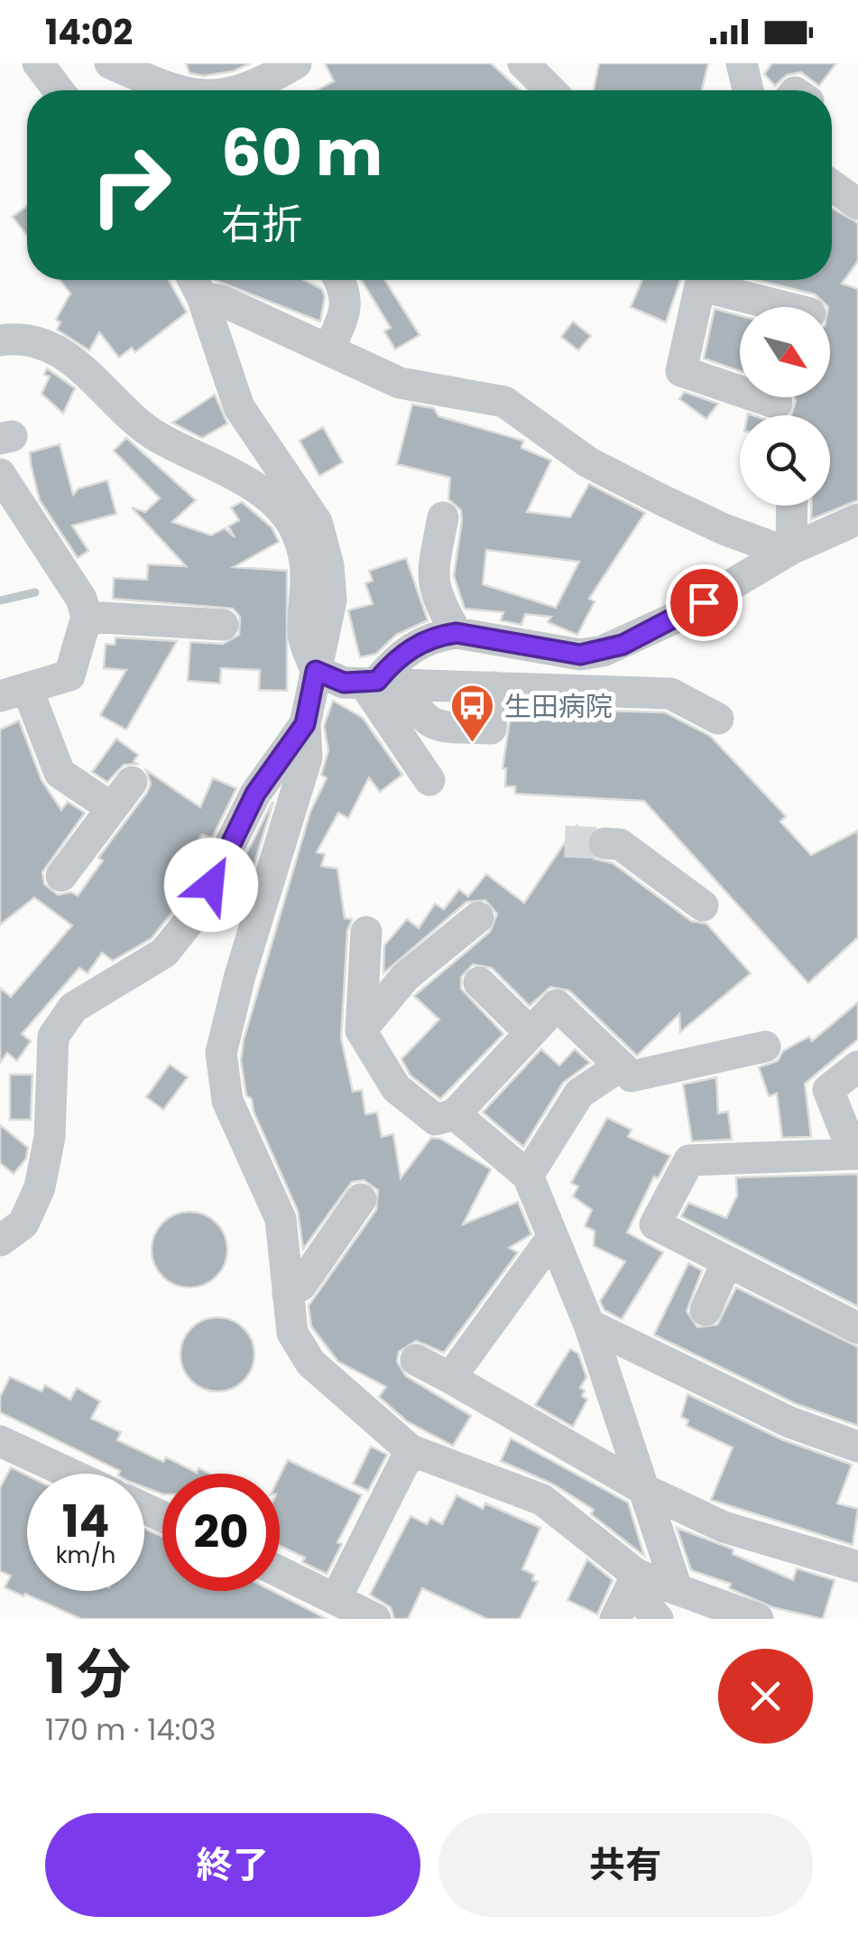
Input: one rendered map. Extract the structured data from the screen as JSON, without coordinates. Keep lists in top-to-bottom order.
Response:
{
  "places": {
    "bus stop": ["生田病院"]
  },
  "north": "bottom right",
  "page": {
    "status": "14:02",
    "turn": ["60 m", "右折"],
    "speed": "14 km/h",
    "limit": "20",
    "heading": ["1 分", "170 m · 14:03"],
    "buttons": ["終了", "共有"]
  }
}
